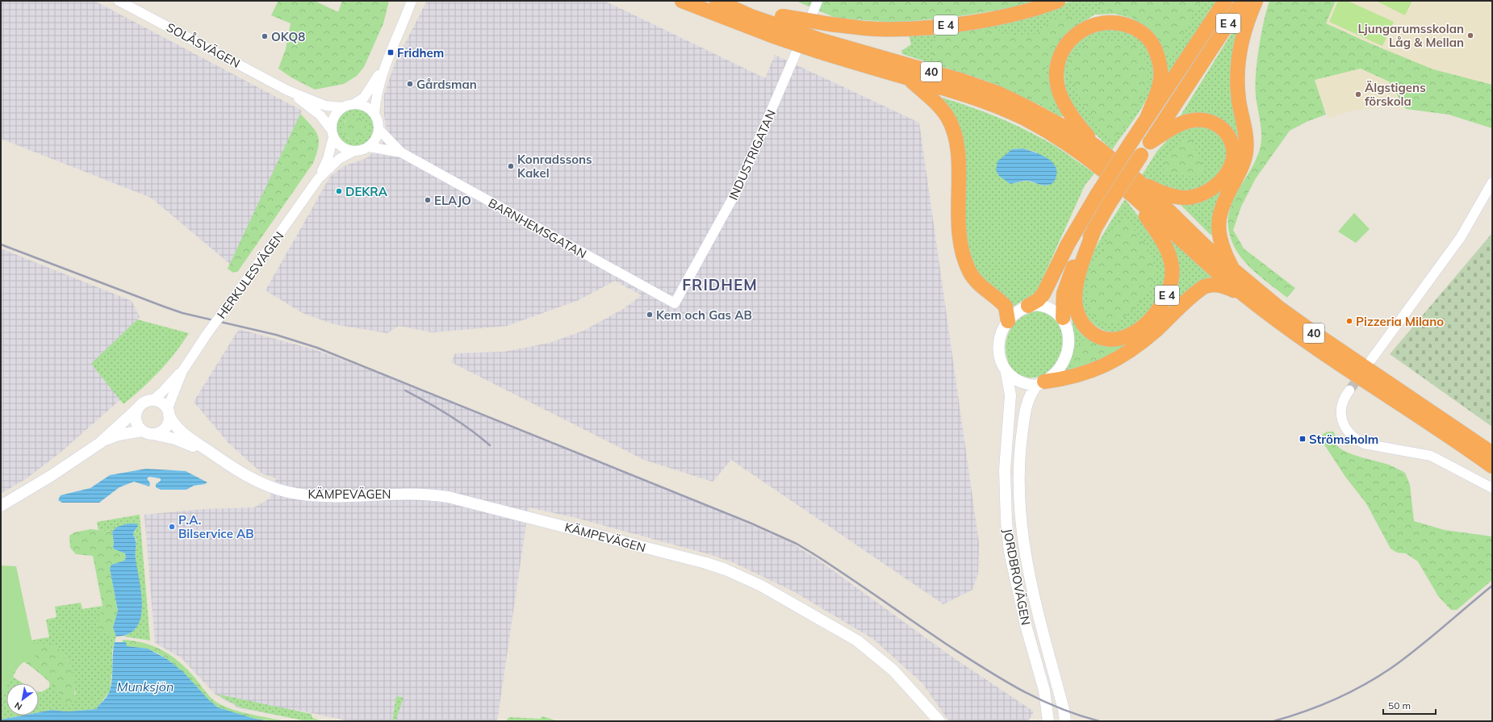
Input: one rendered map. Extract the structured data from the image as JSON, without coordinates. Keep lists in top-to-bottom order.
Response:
{
  "streets": {
    "highway": ["E 4", "40"],
    "main road": ["KÄMPEVÄGEN", "JORDBROVÄGEN"],
    "street": [
      "SOLÅSVÄGEN",
      "INDUSTRIGATAN",
      "BARNHEMSGATAN",
      "HERKULESVÄGEN"
    ]
  },
  "crossings": [
    ["E 4", "40"],
    ["SOLÅSVÄGEN", "BARNHEMSGATAN"],
    ["SOLÅSVÄGEN", "HERKULESVÄGEN"],
    ["INDUSTRIGATAN", "BARNHEMSGATAN"],
    ["BARNHEMSGATAN", "HERKULESVÄGEN"],
    ["HERKULESVÄGEN", "KÄMPEVÄGEN"]
  ],
  "districts": ["FRIDHEM"],
  "water": ["Munksjön"],
  "places": {
    "other": [
      "Ljungarumsskolan Låg & Mellan",
      "OKQ8",
      "Gårdsman",
      "Älgstigens förskola",
      "Konradssons Kakel",
      "DEKRA",
      "ELAJO",
      "Kem och Gas AB",
      "Pizzeria Milano",
      "P.A. Bilservice AB"
    ],
    "transit": ["Fridhem", "Strömsholm"]
  },
  "scale_bar": "50 m",
  "north": "bottom left"
}
